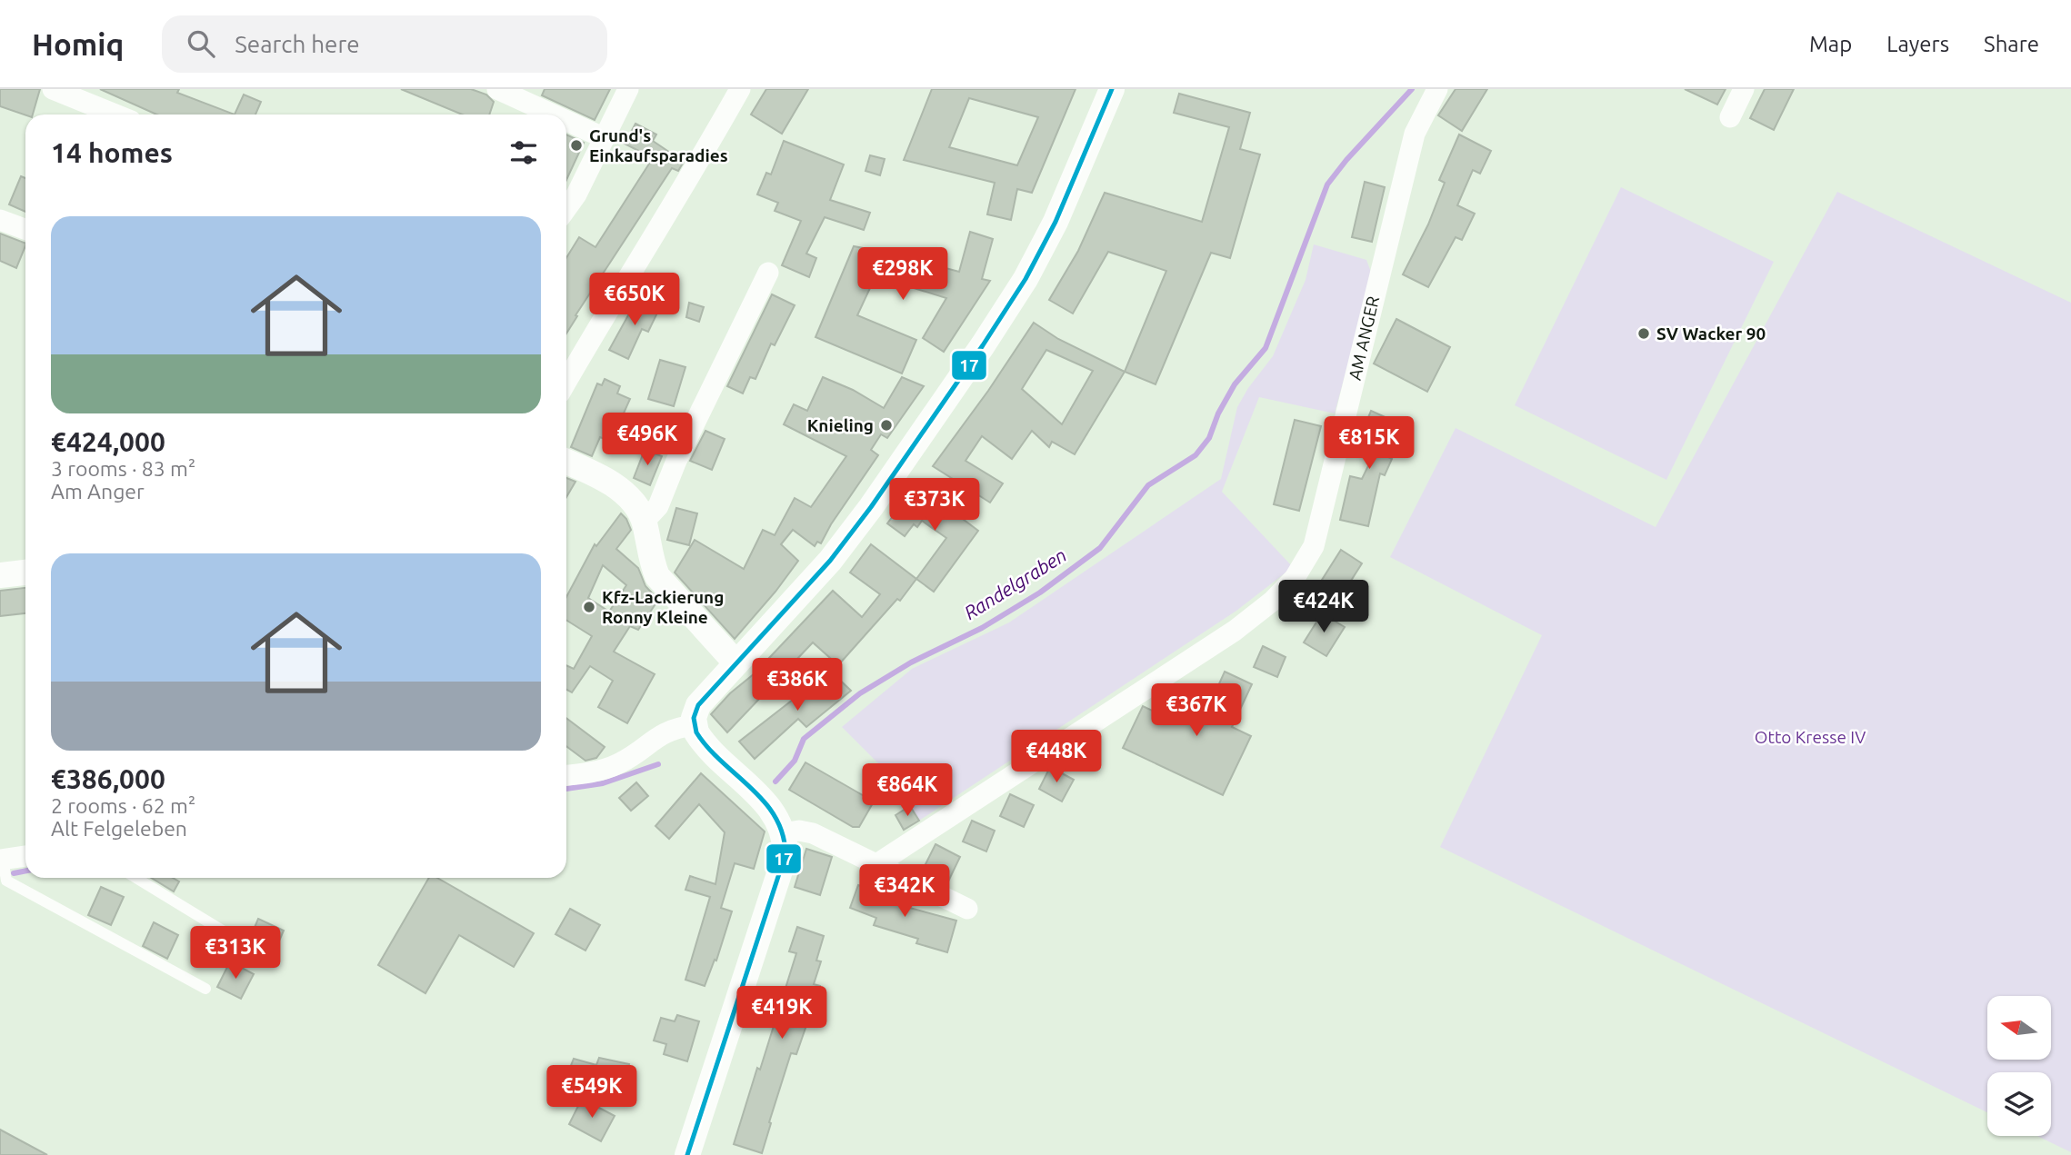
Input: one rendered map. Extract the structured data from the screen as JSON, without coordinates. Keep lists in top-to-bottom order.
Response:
{
  "streets": {
    "street": ["AM ANGER"]
  },
  "water": ["Randelgraben"],
  "parks": ["Otto Kresse IV"],
  "places": [
    "Grund's Einkaufsparadies",
    "SV Wacker 90",
    "Knieling",
    "Kfz-Lackierung Ronny Kleine"
  ],
  "lines": ["transit line 17"],
  "north": "left",
  "page": {
    "header": "Homiq",
    "search": "Search here",
    "nav": ["Map", "Layers", "Share"],
    "heading": "14 homes",
    "list": [
      {
        "name": "€424,000",
        "note": "3 rooms · 83 m² · Am Anger"
      },
      {
        "name": "€386,000",
        "note": "2 rooms · 62 m² · Alt Felgeleben"
      }
    ],
    "price": [
      "€298K",
      "€650K",
      "€496K",
      "€815K",
      "€373K",
      "€424K",
      "€386K",
      "€367K",
      "€448K",
      "€864K",
      "€342K",
      "€313K",
      "€419K",
      "€549K"
    ]
  }
}
